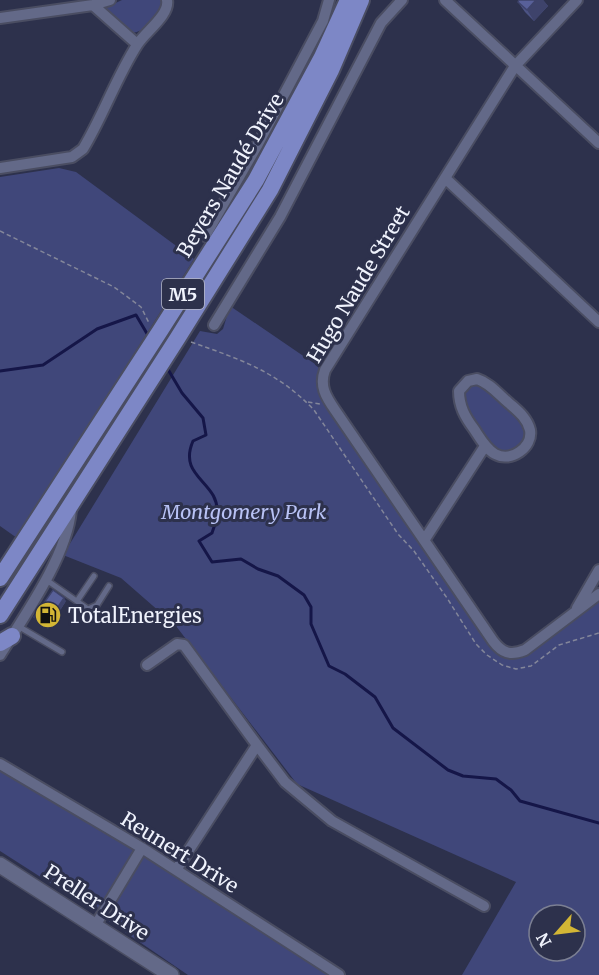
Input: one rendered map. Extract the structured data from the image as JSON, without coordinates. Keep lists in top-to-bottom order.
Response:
{
  "streets": {
    "main road": ["Beyers Naudé Drive", "M5", "Preller Drive"],
    "street": ["Hugo Naude Street", "Reunert Drive"]
  },
  "parks": ["Montgomery Park"],
  "places": {
    "fuel station": ["TotalEnergies"]
  },
  "north": "bottom left"
}
